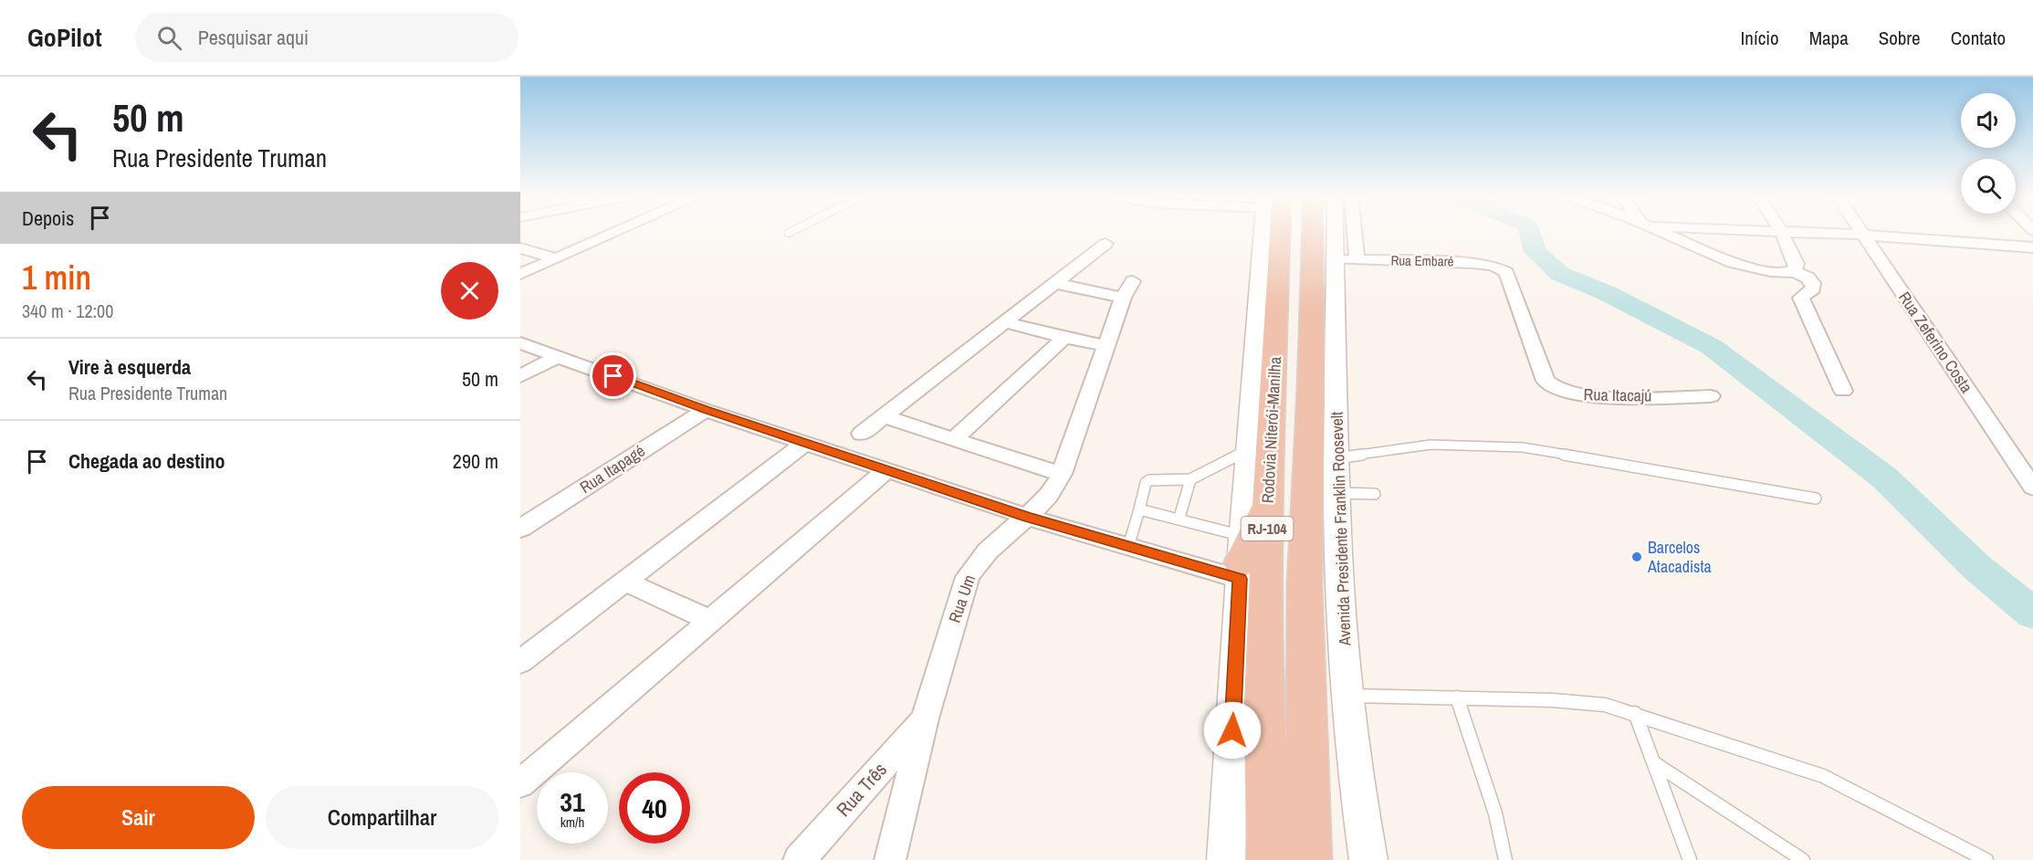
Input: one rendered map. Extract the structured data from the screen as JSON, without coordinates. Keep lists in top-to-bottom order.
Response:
{
  "streets": {
    "highway": ["Rodovia Niterói-Manilha", "RJ-104"],
    "street": [
      "Rua Embaré",
      "Rua Zeferino Costa",
      "Rua Itacajú",
      "Rua Itapagé",
      "Avenida Presidente Franklin Roosevelt",
      "Rua Um",
      "Rua Três"
    ]
  },
  "crossings": [
    ["Rua Embaré", "Rua Itacajú"],
    ["Rua Embaré", "Avenida Presidente Franklin Roosevelt"],
    ["Rua Um", "Rua Três"]
  ],
  "places": ["Barcelos Atacadista"],
  "page": {
    "header": "GoPilot",
    "search": "Pesquisar aqui",
    "nav": [
      "Início",
      "Mapa",
      "Sobre",
      "Contato"
    ],
    "turn": ["50 m", "Rua Presidente Truman"],
    "then": "Depois",
    "heading": ["1 min", "340 m · 12:00"],
    "list": [
      {
        "name": "Vire à esquerda",
        "note": "Rua Presidente Truman",
        "value": "50 m"
      },
      {
        "name": "Chegada ao destino",
        "value": "290 m"
      }
    ],
    "speed": "31 km/h",
    "limit": "40",
    "buttons": ["Sair", "Compartilhar"]
  }
}
